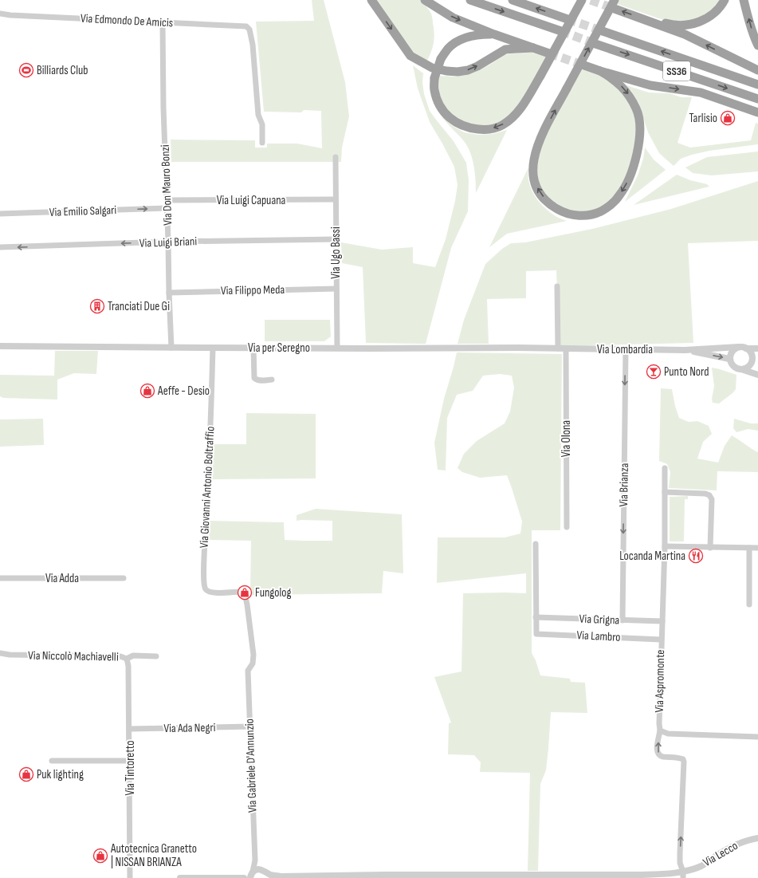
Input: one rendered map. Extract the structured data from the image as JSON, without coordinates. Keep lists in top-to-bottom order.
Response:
{
  "streets": {
    "highway": ["SS36"],
    "street": [
      "Via Edmondo De Amicis",
      "Via Don Mauro Bonzi",
      "Via Luigi Capuana",
      "Via Emilio Salgari",
      "Via Luigi Briani",
      "Via Ugo Bassi",
      "Via Filippo Meda",
      "Via per Seregno",
      "Via Lombardia",
      "Via Olona",
      "Via Brianza",
      "Via Giovanni Antonio Boltraffio",
      "Via Adda",
      "Via Grigna",
      "Via Lambro",
      "Via Niccolò Machiavelli",
      "Via Aspromonte",
      "Via Ada Negri",
      "Via Gabriele D'Annunzio",
      "Via Tintoretto",
      "Via Lecco"
    ]
  },
  "crossings": [
    ["Via Edmondo De Amicis", "Via Don Mauro Bonzi"],
    ["Via Don Mauro Bonzi", "Via Luigi Capuana"],
    ["Via Don Mauro Bonzi", "Via Emilio Salgari"],
    ["Via Don Mauro Bonzi", "Via Luigi Briani"],
    ["Via Don Mauro Bonzi", "Via Filippo Meda"],
    ["Via Don Mauro Bonzi", "Via per Seregno"],
    ["Via Luigi Capuana", "Via Ugo Bassi"],
    ["Via Luigi Briani", "Via Ugo Bassi"],
    ["Via Ugo Bassi", "Via Filippo Meda"],
    ["Via Ugo Bassi", "Via per Seregno"],
    ["Via per Seregno", "Via Lombardia"],
    ["Via per Seregno", "Via Olona"],
    ["Via per Seregno", "Via Giovanni Antonio Boltraffio"],
    ["Via Lombardia", "Via Olona"],
    ["Via Lombardia", "Via Brianza"],
    ["Via Brianza", "Via Grigna"],
    ["Via Giovanni Antonio Boltraffio", "Via Gabriele D'Annunzio"],
    ["Via Grigna", "Via Lambro"],
    ["Via Grigna", "Via Aspromonte"],
    ["Via Lambro", "Via Aspromonte"],
    ["Via Niccolò Machiavelli", "Via Tintoretto"],
    ["Via Aspromonte", "Via Lecco"],
    ["Via Ada Negri", "Via Gabriele D'Annunzio"],
    ["Via Ada Negri", "Via Tintoretto"]
  ],
  "one_way": ["Via Emilio Salgari", "Via Luigi Briani", "Via Brianza"],
  "places": {
    "sports": ["Billiards Club"],
    "shop": [
      "Tarlisio",
      "Aeffe - Desio",
      "Fungolog",
      "Puk lighting",
      "Autotecnica Granetto | NISSAN BRIANZA"
    ],
    "building": ["Tranciati Due Gi"],
    "bar": ["Punto Nord"],
    "restaurant": ["Locanda Martina"]
  }
}
